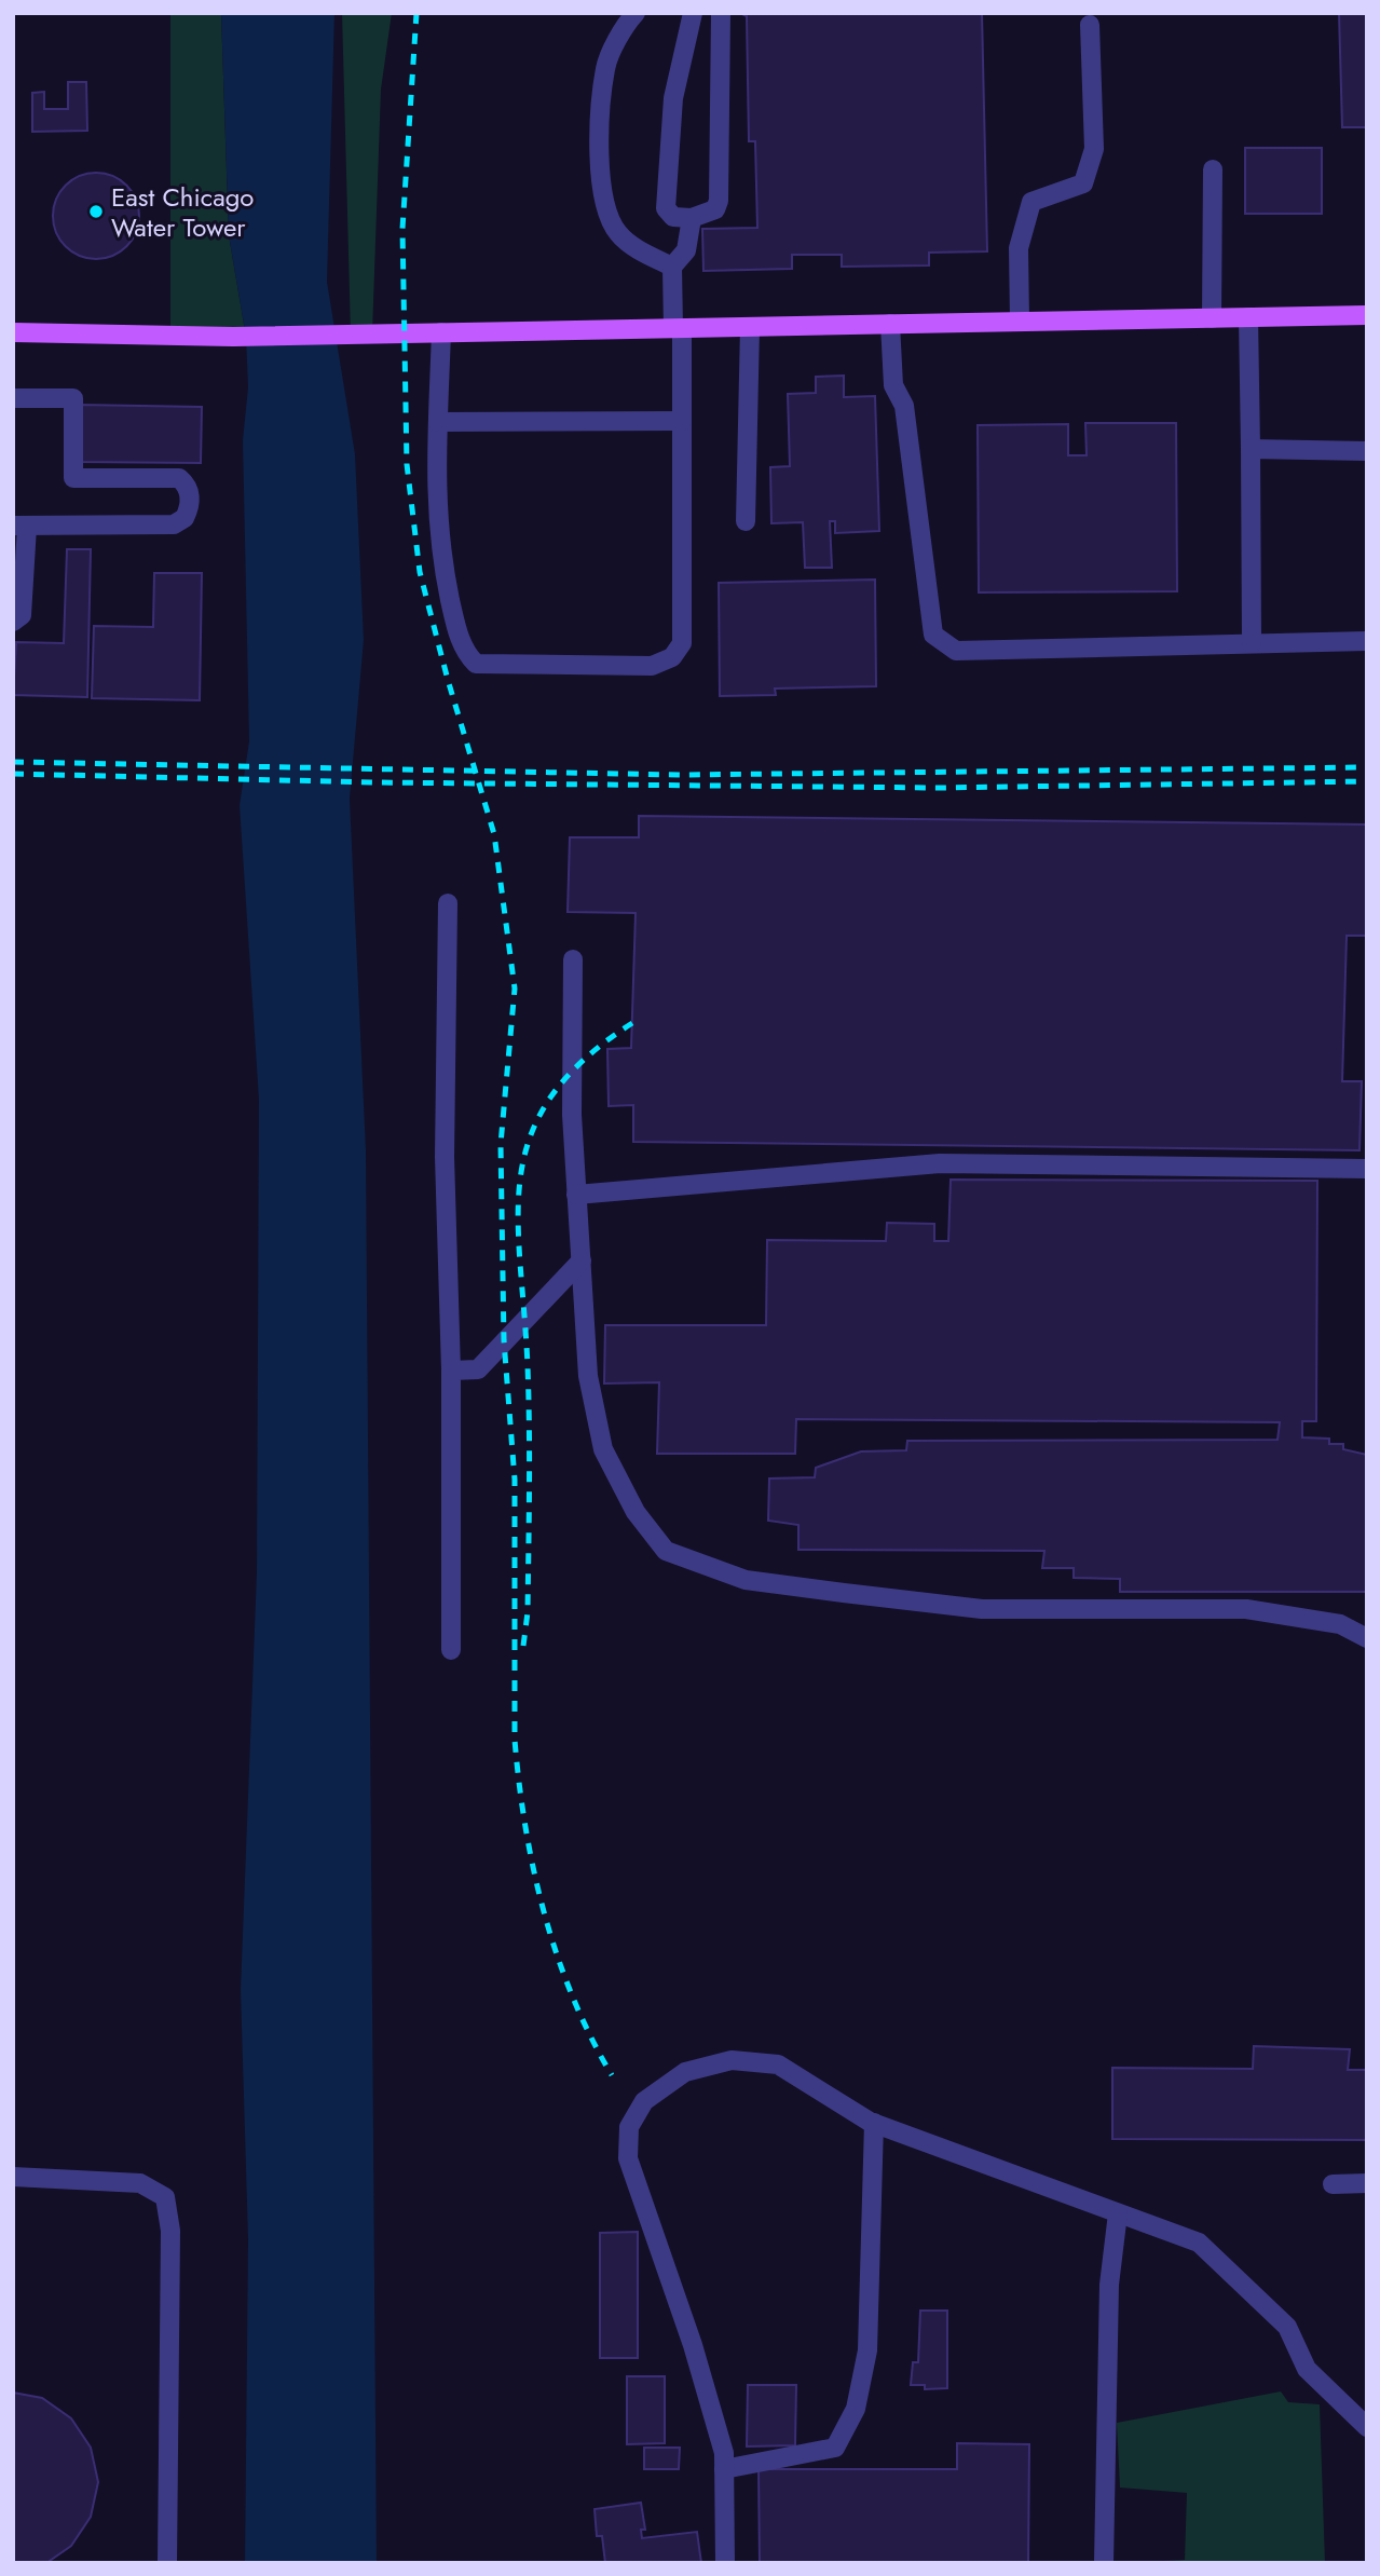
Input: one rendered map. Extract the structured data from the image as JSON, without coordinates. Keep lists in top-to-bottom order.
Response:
{
  "places": ["East Chicago Water Tower"]
}
